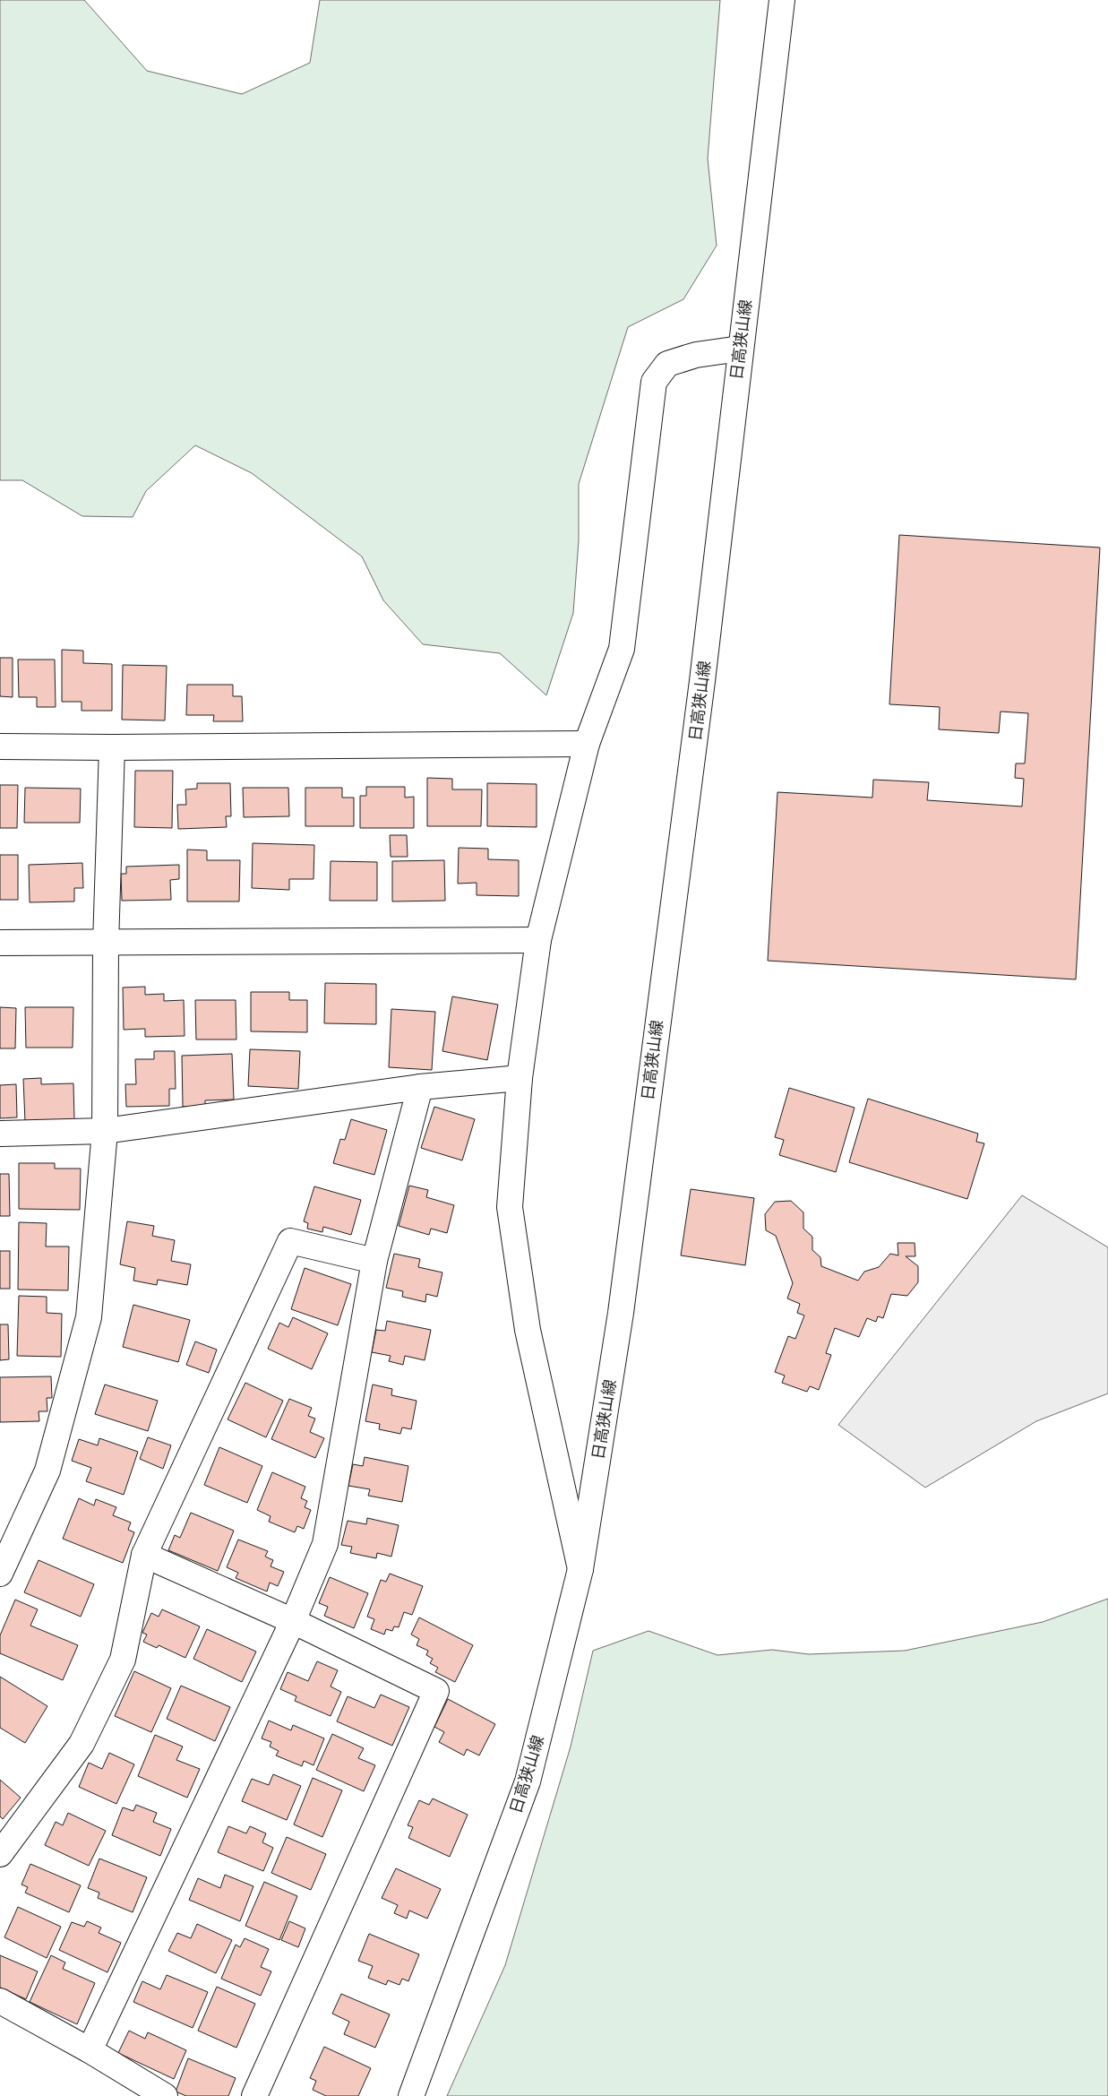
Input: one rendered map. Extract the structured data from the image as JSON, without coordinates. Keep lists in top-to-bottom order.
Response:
{
  "streets": {
    "street": ["日高狭山線"]
  }
}
